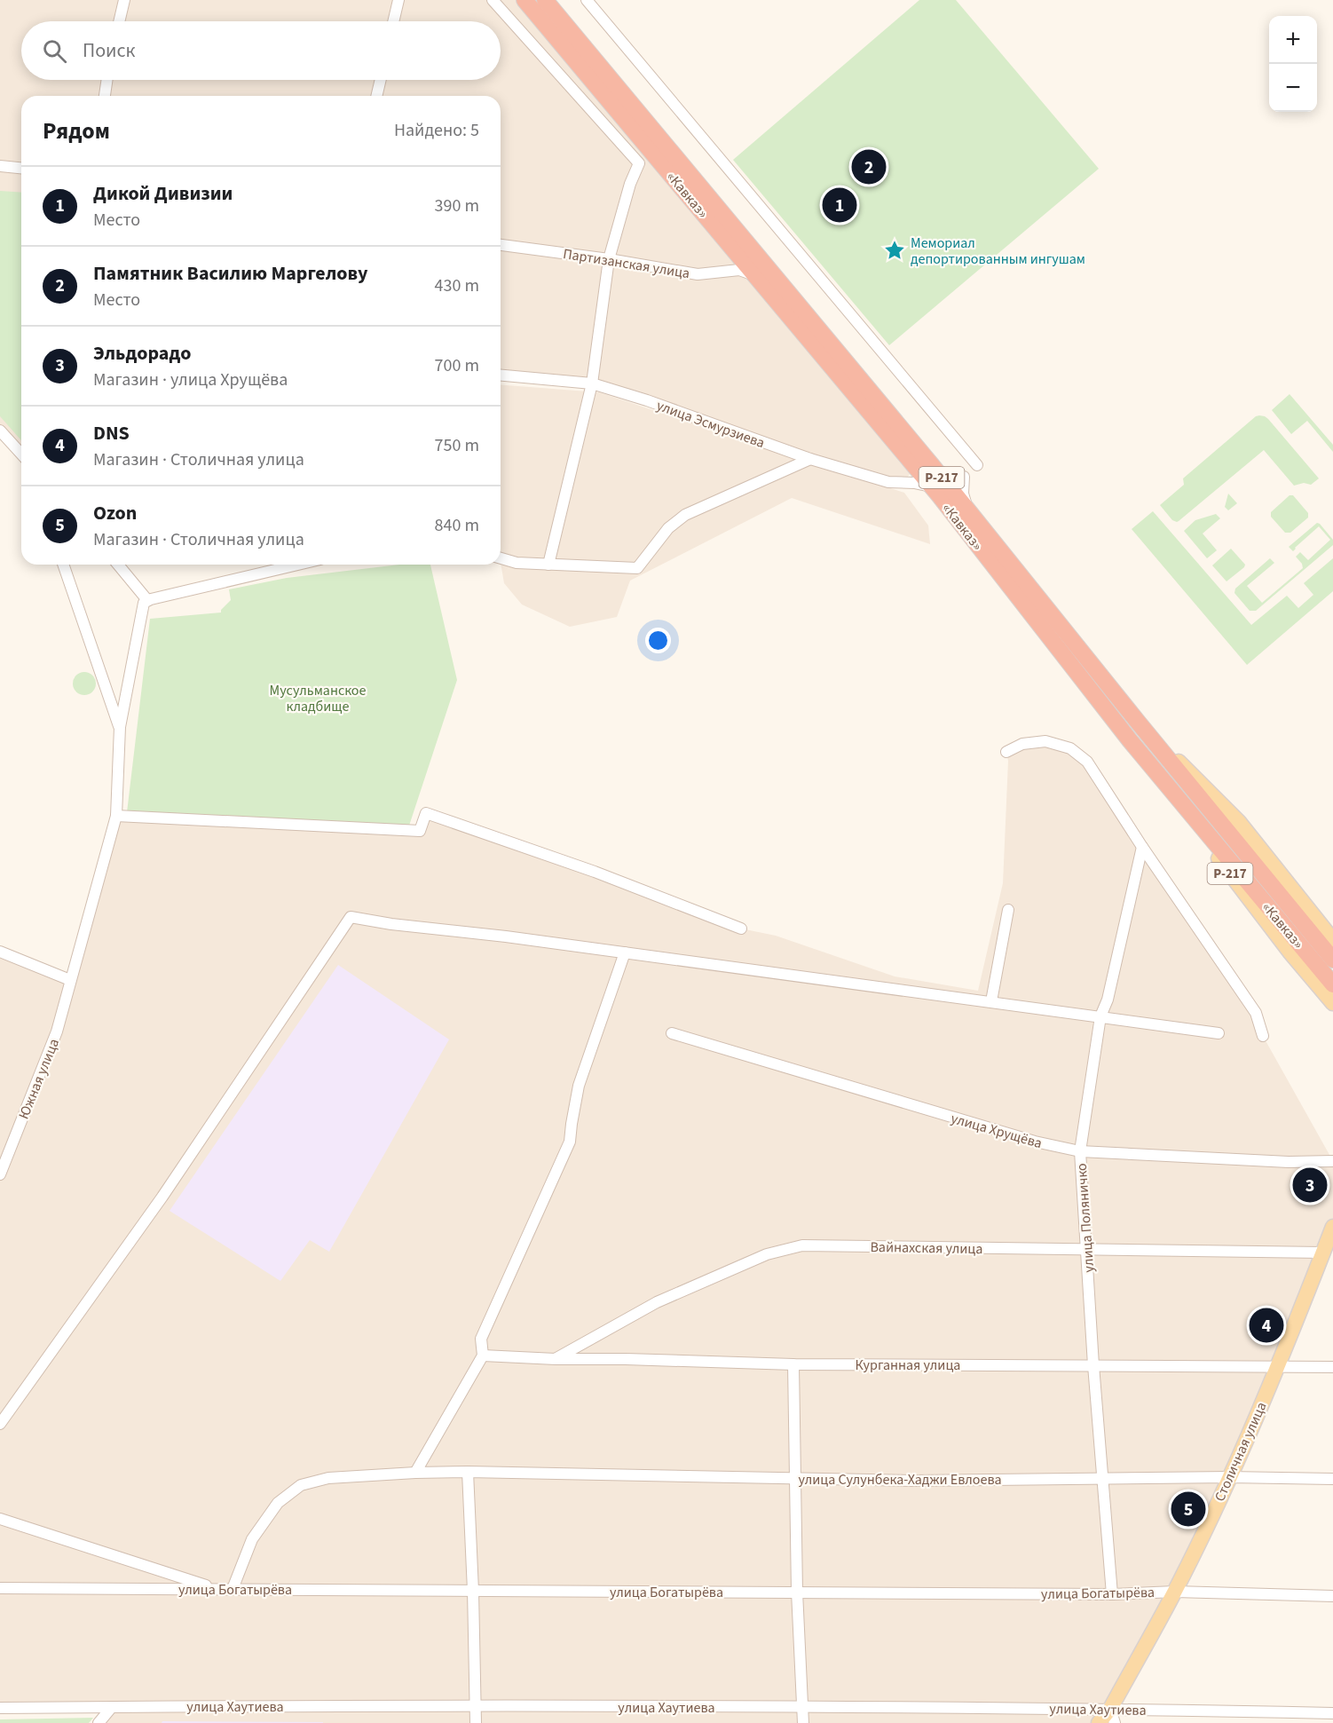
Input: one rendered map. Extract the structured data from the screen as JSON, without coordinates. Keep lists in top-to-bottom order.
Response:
{
  "streets": {
    "highway": ["«Кавказ»", "Р-217"],
    "main road": ["Столичная улица"],
    "street": [
      "Партизанская улица",
      "улица Эсмурзиева",
      "Южная улица",
      "улица Хрущёва",
      "улица Поляничко",
      "Вайнахская улица",
      "Курганная улица",
      "улица Сулунбека-Хаджи Евлоева",
      "улица Богатырёва",
      "улица Хаутиева"
    ]
  },
  "crossings": [
    ["«Кавказ»", "Партизанская улица"],
    ["«Кавказ»", "улица Эсмурзиева"],
    ["«Кавказ»", "Р-217"],
    ["улица Хрущёва", "улица Поляничко"],
    ["улица Поляничко", "Вайнахская улица"],
    ["улица Поляничко", "Курганная улица"],
    ["улица Поляничко", "улица Сулунбека-Хаджи Евлоева"],
    ["улица Поляничко", "улица Богатырёва"],
    ["Вайнахская улица", "Курганная улица"],
    ["Вайнахская улица", "Столичная улица"],
    ["Курганная улица", "Столичная улица"],
    ["Столичная улица", "улица Сулунбека-Хаджи Евлоева"],
    ["Столичная улица", "улица Богатырёва"],
    ["Столичная улица", "улица Хаутиева"],
    ["улица Сулунбека-Хаджи Евлоева", "улица Богатырёва"]
  ],
  "parks": ["Мусульманское кладбище"],
  "places": {
    "place": ["Мемориал депортированным ингушам"]
  },
  "page": {
    "map_buttons": ["+", "−"],
    "search": "Поиск",
    "heading": ["Рядом", "Найдено: 5"],
    "pins": [
      "2",
      "1",
      "3",
      "4",
      "5"
    ],
    "list": [
      {
        "mark": "1",
        "name": "Дикой Дивизии",
        "note": "Место",
        "value": "390 m"
      },
      {
        "mark": "2",
        "name": "Памятник Василию Маргелову",
        "note": "Место",
        "value": "430 m"
      },
      {
        "mark": "3",
        "name": "Эльдорадо",
        "note": "Магазин · улица Хрущёва",
        "value": "700 m"
      },
      {
        "mark": "4",
        "name": "DNS",
        "note": "Магазин · Столичная улица",
        "value": "750 m"
      },
      {
        "mark": "5",
        "name": "Ozon",
        "note": "Магазин · Столичная улица",
        "value": "840 m"
      }
    ]
  }
}
